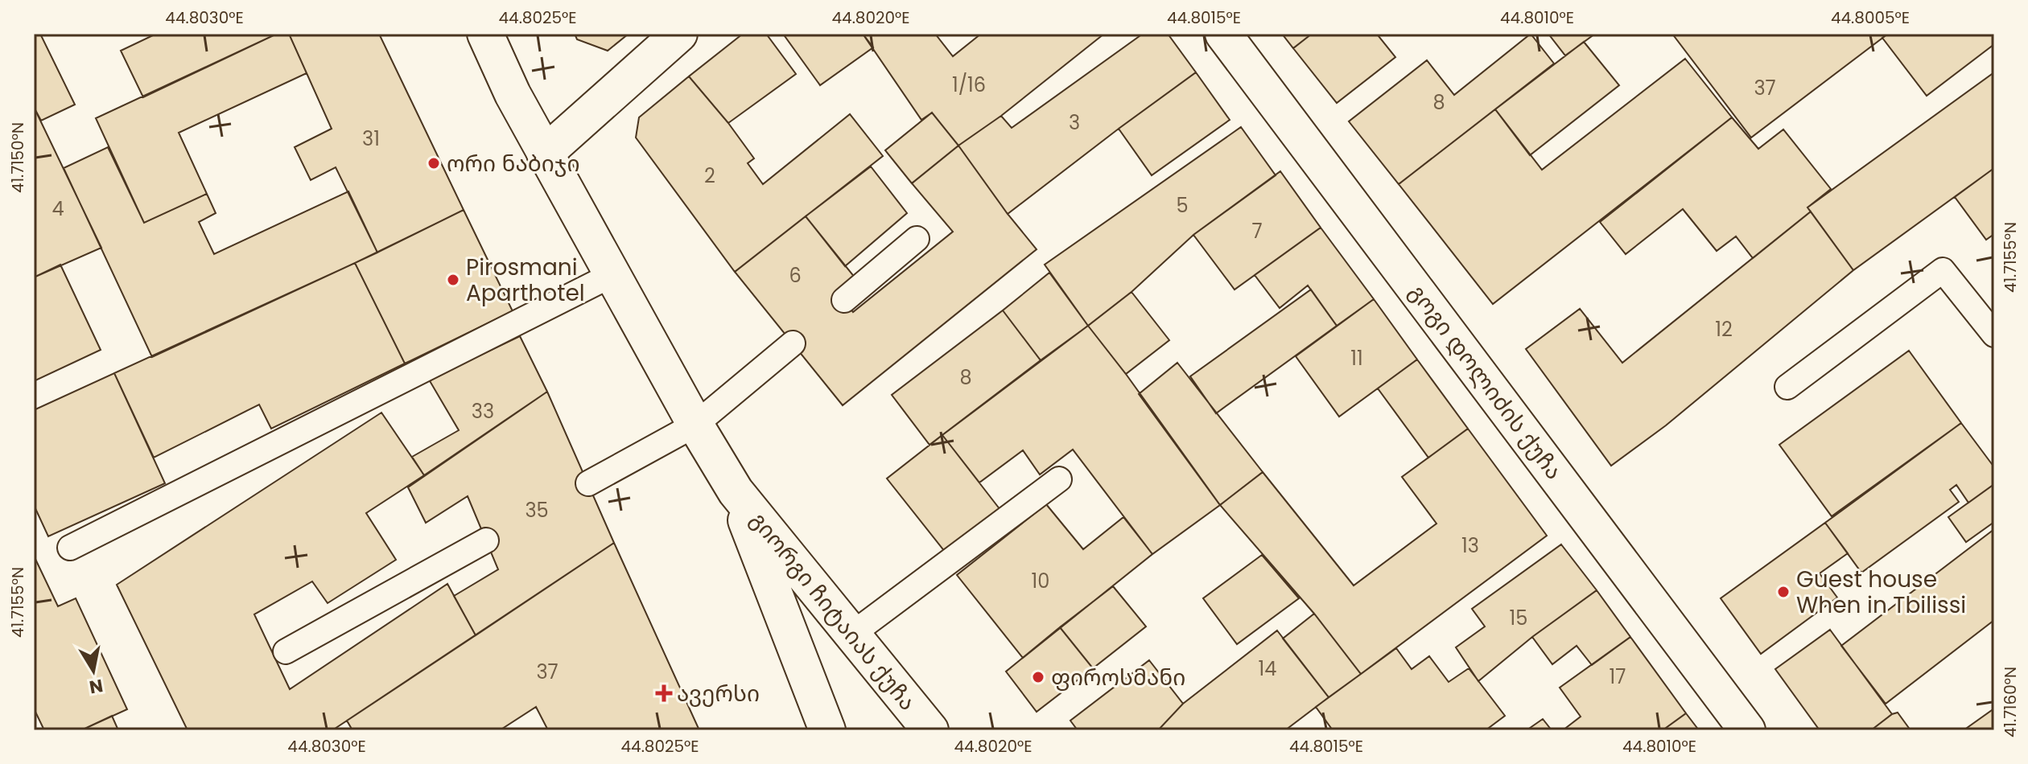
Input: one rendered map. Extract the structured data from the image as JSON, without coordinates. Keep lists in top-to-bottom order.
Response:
{
  "streets": {
    "main road": ["გოგი დოლიძის ქუჩა", "გიორგი ჩიტაიას ქუჩა"]
  },
  "places": {
    "other": [
      "ორი ნაბიჯი",
      "Pirosmani Aparthotel",
      "Guest house When in Tbilissi",
      "ფიროსმანი"
    ],
    "health": ["ავერსი"]
  },
  "house_numbers": [
    "1/16",
    "37",
    "8",
    "3",
    "31",
    "2",
    "5",
    "4",
    "7",
    "6",
    "12",
    "11",
    "8",
    "33",
    "35",
    "13",
    "10",
    "15",
    "14",
    "37",
    "17"
  ],
  "north": "bottom",
  "coordinates": [
    "44.8030°E",
    "44.8025°E",
    "44.8020°E",
    "44.8015°E",
    "44.8010°E",
    "44.8005°E",
    "41.7150°N",
    "41.7155°N",
    "41.7160°N"
  ]
}
